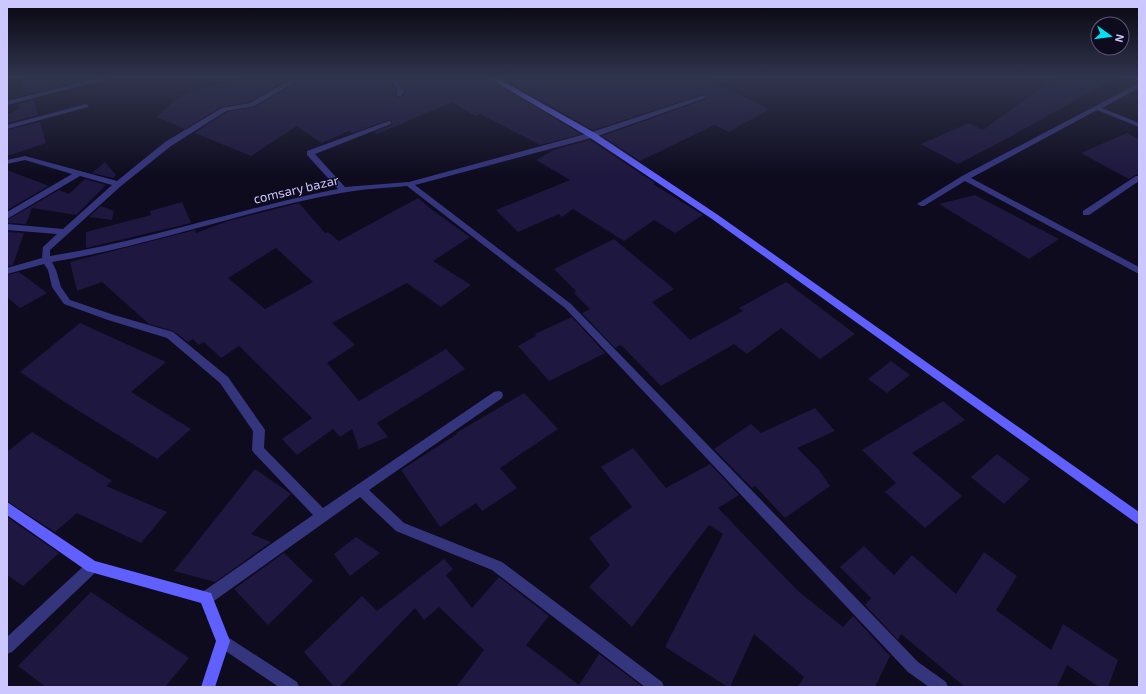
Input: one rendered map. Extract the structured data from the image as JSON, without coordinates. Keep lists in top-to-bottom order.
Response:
{
  "streets": {
    "street": ["comsary bazar"]
  },
  "north": "right"
}
